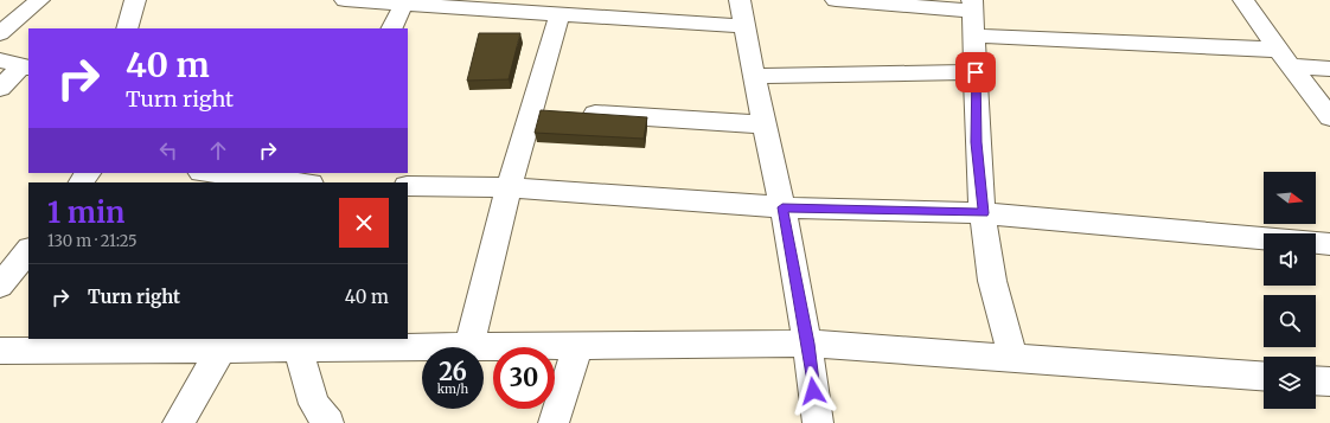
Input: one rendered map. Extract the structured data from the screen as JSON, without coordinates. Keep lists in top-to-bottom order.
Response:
{
  "north": "right",
  "page": {
    "turn": ["40 m", "Turn right"],
    "heading": ["1 min", "130 m · 21:25"],
    "list": [
      {
        "name": "Turn right",
        "value": "40 m"
      }
    ],
    "speed": "26 km/h",
    "limit": "30"
  }
}
